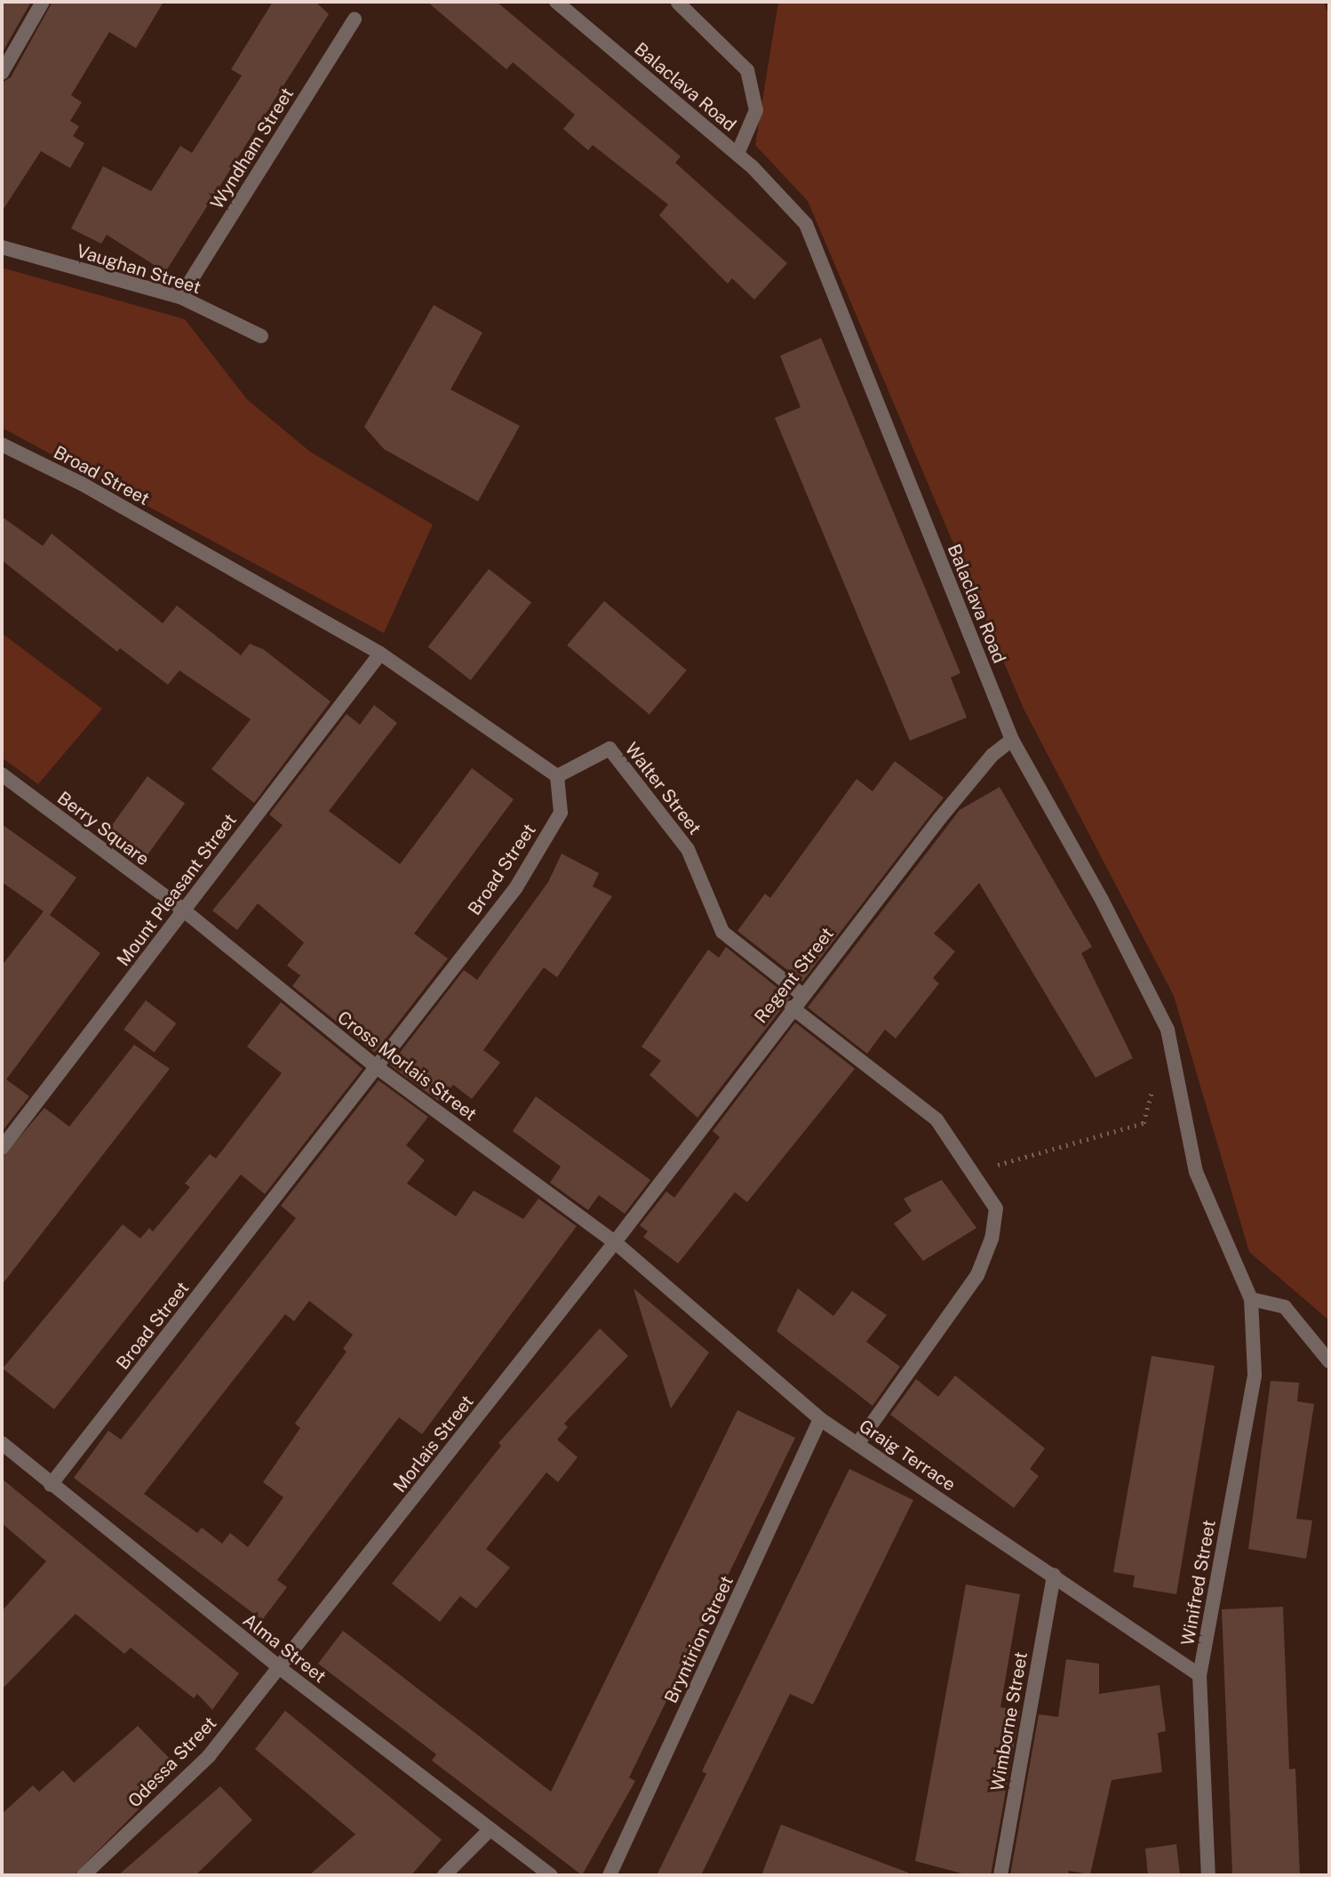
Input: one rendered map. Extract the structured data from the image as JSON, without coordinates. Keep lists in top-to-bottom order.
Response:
{
  "streets": {
    "street": [
      "Balaclava Road",
      "Wyndham Street",
      "Vaughan Street",
      "Broad Street",
      "Walter Street",
      "Berry Square",
      "Mount Pleasant Street",
      "Regent Street",
      "Cross Morlais Street",
      "Morlais Street",
      "Graig Terrace",
      "Winifred Street",
      "Bryntirion Street",
      "Alma Street",
      "Wimborne Street",
      "Odessa Street"
    ]
  },
  "crossings": [
    ["Balaclava Road", "Regent Street"],
    ["Balaclava Road", "Winifred Street"],
    ["Wyndham Street", "Vaughan Street"],
    ["Broad Street", "Walter Street"],
    ["Broad Street", "Mount Pleasant Street"],
    ["Broad Street", "Cross Morlais Street"],
    ["Broad Street", "Alma Street"],
    ["Walter Street", "Regent Street"],
    ["Berry Square", "Mount Pleasant Street"],
    ["Berry Square", "Cross Morlais Street"],
    ["Mount Pleasant Street", "Cross Morlais Street"],
    ["Regent Street", "Cross Morlais Street"],
    ["Regent Street", "Morlais Street"],
    ["Regent Street", "Graig Terrace"],
    ["Cross Morlais Street", "Morlais Street"],
    ["Cross Morlais Street", "Graig Terrace"],
    ["Morlais Street", "Graig Terrace"],
    ["Morlais Street", "Alma Street"],
    ["Morlais Street", "Odessa Street"],
    ["Graig Terrace", "Winifred Street"],
    ["Graig Terrace", "Bryntirion Street"],
    ["Graig Terrace", "Wimborne Street"],
    ["Alma Street", "Odessa Street"]
  ]
}
